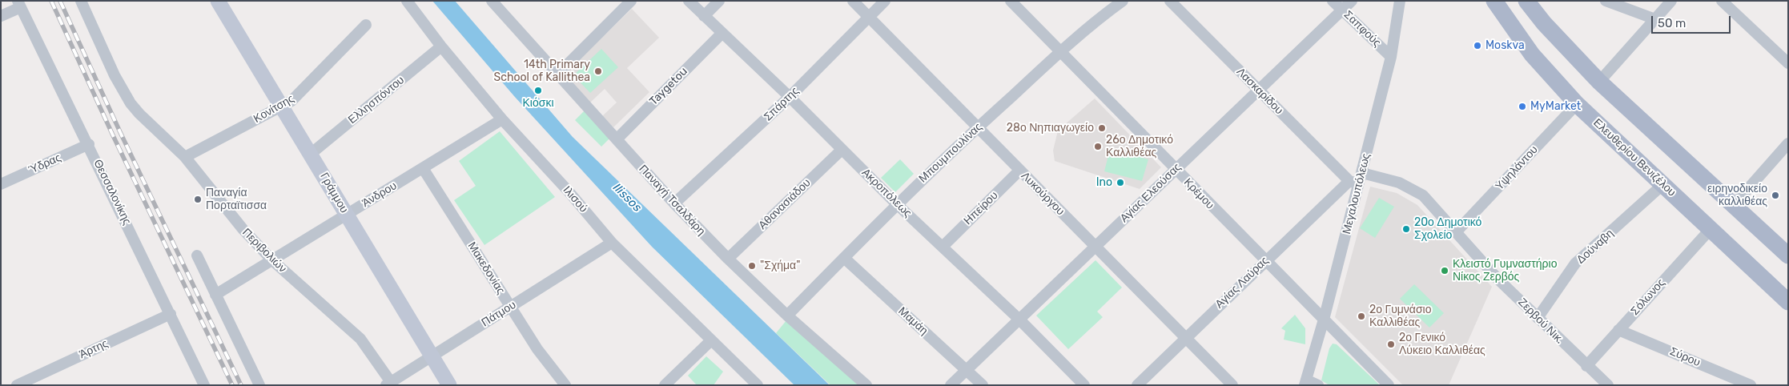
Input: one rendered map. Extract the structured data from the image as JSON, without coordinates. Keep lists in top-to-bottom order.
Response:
{
  "streets": {
    "main road": ["Ελευθερίου Βενιζέλου"],
    "street": [
      "Σαπφούς",
      "Taygetou",
      "Λασκαρίδου",
      "Ελλησπόντου",
      "Σπάρτης",
      "Κονίτσης",
      "Μπουμπουλίνας",
      "Ύδρας",
      "Υψηλάντου",
      "Θεσσαλονίκης",
      "Γράμμου",
      "Ακροπόλεως",
      "Αγίας Ελεούσας",
      "Λυκούργου",
      "Κρέμου",
      "Μεγαλουπόλεως",
      "Άνδρου",
      "Ιλισού",
      "Παναγή Τσαλδάρη",
      "Αθανασιάδου",
      "Ηπείρου",
      "Δούναβη",
      "Περιβολιών",
      "Μακεδονίας",
      "Αγίας Λαύρας",
      "Σόλωνος",
      "Πάτμου",
      "Μαμάη",
      "Ζερβού Νικ.",
      "Άρτης",
      "Σύρου"
    ]
  },
  "crossings": [
    ["Σαπφούς", "Αγίας Ελεούσας"],
    ["Σαπφούς", "Μεγαλουπόλεως"],
    ["Taygetou", "Ακροπόλεως"],
    ["Taygetou", "Παναγή Τσαλδάρη"],
    ["Λασκαρίδου", "Αγίας Ελεούσας"],
    ["Λασκαρίδου", "Μεγαλουπόλεως"],
    ["Λασκαρίδου", "Αγίας Λαύρας"],
    ["Λασκαρίδου", "Ζερβού Νικ."],
    ["Ελλησπόντου", "Γράμμου"],
    ["Ελλησπόντου", "Ιλισού"],
    ["Σπάρτης", "Ακροπόλεως"],
    ["Σπάρτης", "Λυκούργου"],
    ["Σπάρτης", "Παναγή Τσαλδάρη"],
    ["Κονίτσης", "Γράμμου"],
    ["Κονίτσης", "Περιβολιών"],
    ["Μπουμπουλίνας", "Ακροπόλεως"],
    ["Μπουμπουλίνας", "Λυκούργου"],
    ["Μπουμπουλίνας", "Κρέμου"],
    ["Μπουμπουλίνας", "Παναγή Τσαλδάρη"],
    ["Μπουμπουλίνας", "Μαμάη"],
    ["Ελευθερίου Βενιζέλου", "Υψηλάντου"],
    ["Ελευθερίου Βενιζέλου", "Δούναβη"],
    ["Ελευθερίου Βενιζέλου", "Σόλωνος"],
    ["Ύδρας", "Θεσσαλονίκης"],
    ["Υψηλάντου", "Ζερβού Νικ."],
    ["Θεσσαλονίκης", "Άρτης"],
    ["Γράμμου", "Άνδρου"],
    ["Γράμμου", "Πάτμου"],
    ["Ακροπόλεως", "Αγίας Ελεούσας"],
    ["Ακροπόλεως", "Αθανασιάδου"],
    ["Ακροπόλεως", "Ηπείρου"],
    ["Αγίας Ελεούσας", "Λυκούργου"],
    ["Αγίας Ελεούσας", "Κρέμου"],
    ["Αγίας Ελεούσας", "Μαμάη"],
    ["Λυκούργου", "Ηπείρου"],
    ["Λυκούργου", "Αγίας Λαύρας"],
    ["Κρέμου", "Μεγαλουπόλεως"],
    ["Κρέμου", "Αγίας Λαύρας"],
    ["Μεγαλουπόλεως", "Αγίας Λαύρας"],
    ["Μεγαλουπόλεως", "Ζερβού Νικ."],
    ["Άνδρου", "Ιλισού"],
    ["Άνδρου", "Περιβολιών"],
    ["Άνδρου", "Μακεδονίας"],
    ["Ιλισού", "Πάτμου"],
    ["Παναγή Τσαλδάρη", "Αθανασιάδου"],
    ["Δούναβη", "Ζερβού Νικ."],
    ["Περιβολιών", "Πάτμου"],
    ["Μακεδονίας", "Πάτμου"],
    ["Αγίας Λαύρας", "Ζερβού Νικ."],
    ["Σόλωνος", "Ζερβού Νικ."],
    ["Σόλωνος", "Σύρου"]
  ],
  "water": ["Ilissos"],
  "places": [
    "Moskva",
    "14th Primary School of Kallithea",
    "Κιόσκι",
    "MyMarket",
    "28ο Νηπιαγωγείο",
    "26ο Δημοτικό Καλλιθέας",
    "Ino",
    "ειρηνοδικείο καλλιθέας",
    "Παναγία Πορταϊτισσα",
    "20ο Δημοτικό Σχολείο",
    "\"Σχήμα\"",
    "Κλειστό Γυμναστήριο Νίκος Ζερβός",
    "2ο Γυμνάσιο Καλλιθέας",
    "2ο Γενικό Λύκειο Καλλιθέας"
  ],
  "scale_bar": "50 m"
}
